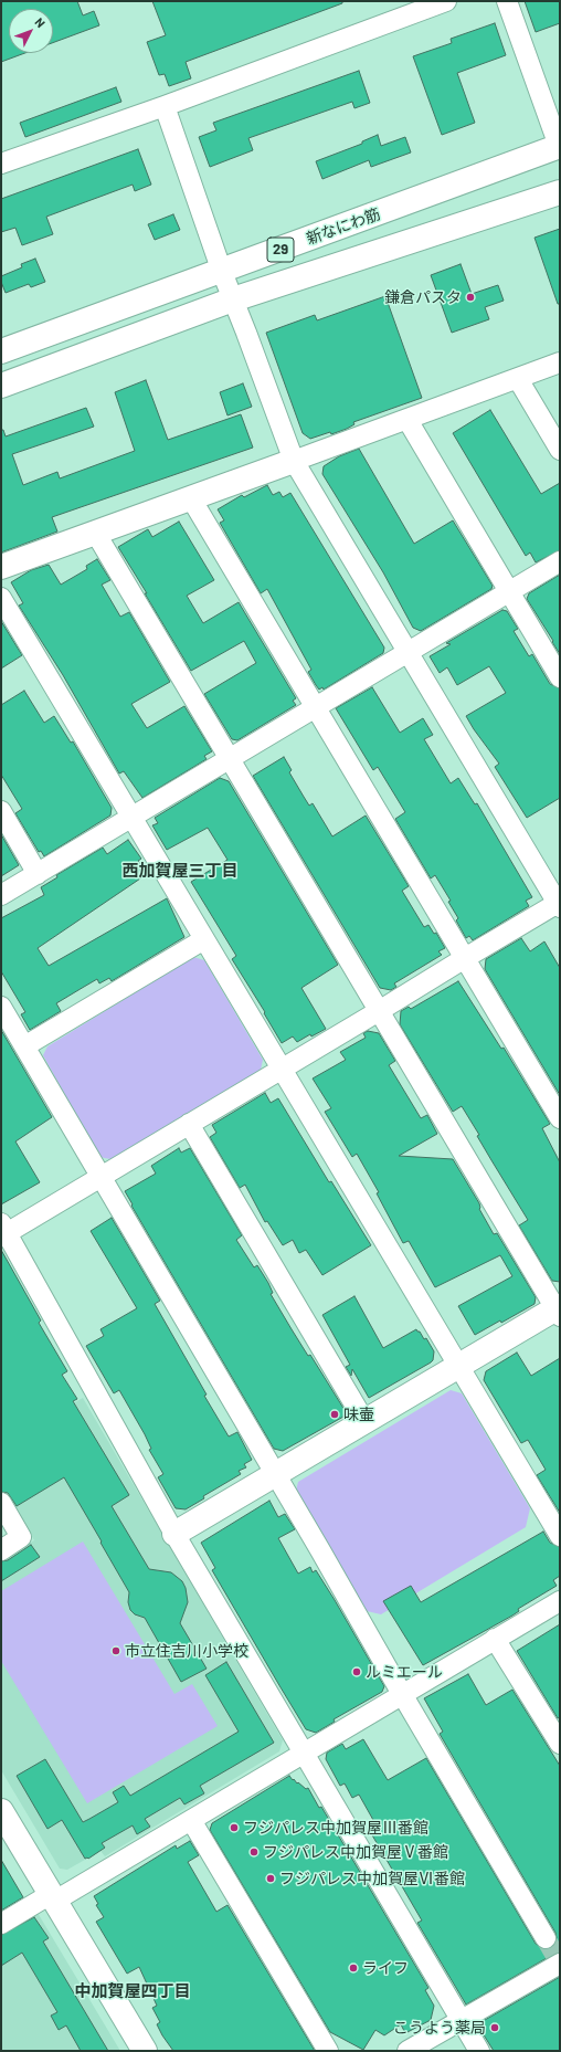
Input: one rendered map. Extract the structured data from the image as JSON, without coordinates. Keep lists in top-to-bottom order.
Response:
{
  "streets": {
    "main road": ["新なにわ筋", "29"]
  },
  "districts": ["西加賀屋三丁目", "中加賀屋四丁目"],
  "places": [
    "鎌倉パスタ",
    "味壷",
    "市立住吉川小学校",
    "ルミエール",
    "フジパレス中加賀屋Ⅲ番館",
    "フジパレス中加賀屋Ⅴ番館",
    "フジパレス中加賀屋Ⅵ番館",
    "ライフ",
    "こうよう薬局"
  ],
  "north": "top right"
}
